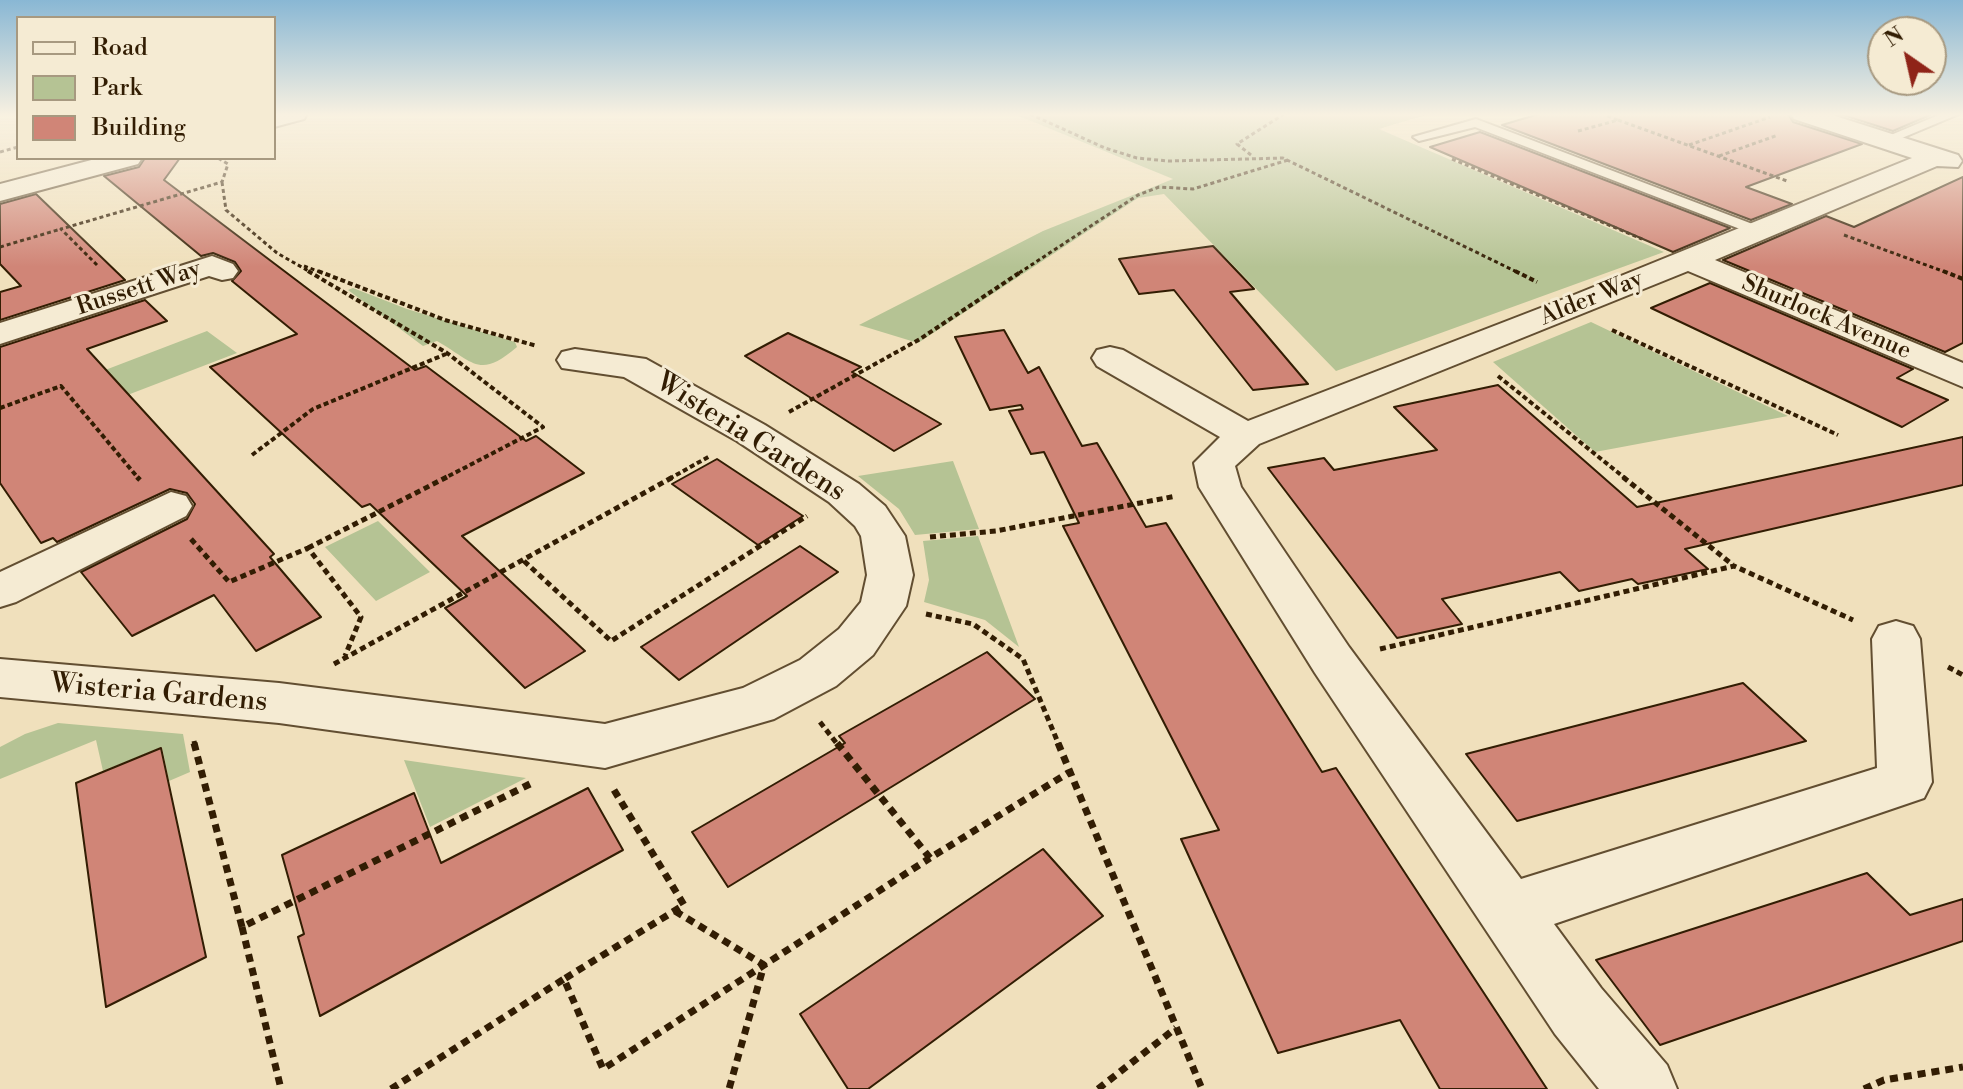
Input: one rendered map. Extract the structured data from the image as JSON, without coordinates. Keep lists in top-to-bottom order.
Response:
{
  "streets": {
    "street": [
      "Russett Way",
      "Alder Way",
      "Shurlock Avenue",
      "Wisteria Gardens"
    ]
  },
  "crossings": [
    ["Alder Way", "Shurlock Avenue"]
  ],
  "legend": ["Road", "Park", "Building"],
  "north": "top left"
}
